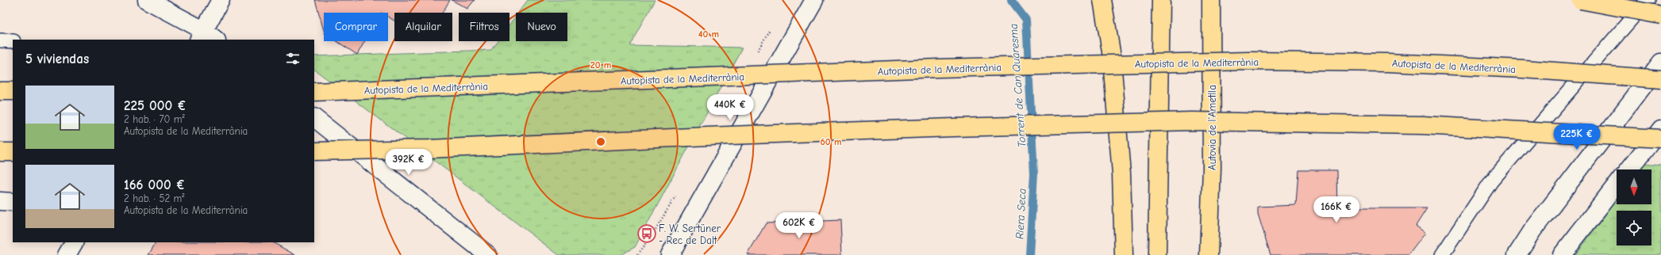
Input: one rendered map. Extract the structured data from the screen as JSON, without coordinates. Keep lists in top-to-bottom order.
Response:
{
  "streets": {
    "highway": ["Autopista de la Mediterrània", "Autovia de l'Ametlla"]
  },
  "water": ["Torrent de Can Quaresma", "Riera Seca"],
  "places": {
    "bus stop": ["F. W. Sertüner - Rec de Dalt"]
  },
  "north": "bottom",
  "page": {
    "chip": [
      "Comprar",
      "Alquilar",
      "Filtros",
      "Nuevo"
    ],
    "heading": "5 viviendas",
    "list": [
      {
        "name": "225 000 €",
        "note": "2 hab. · 70 m² · Autopista de la Mediterrània"
      },
      {
        "name": "166 000 €",
        "note": "2 hab. · 52 m² · Autopista de la Mediterrània"
      }
    ],
    "price": [
      "440K €",
      "225K €",
      "392K €",
      "166K €",
      "602K €"
    ]
  },
  "rings": ["40 m", "20 m", "60 m"]
}
